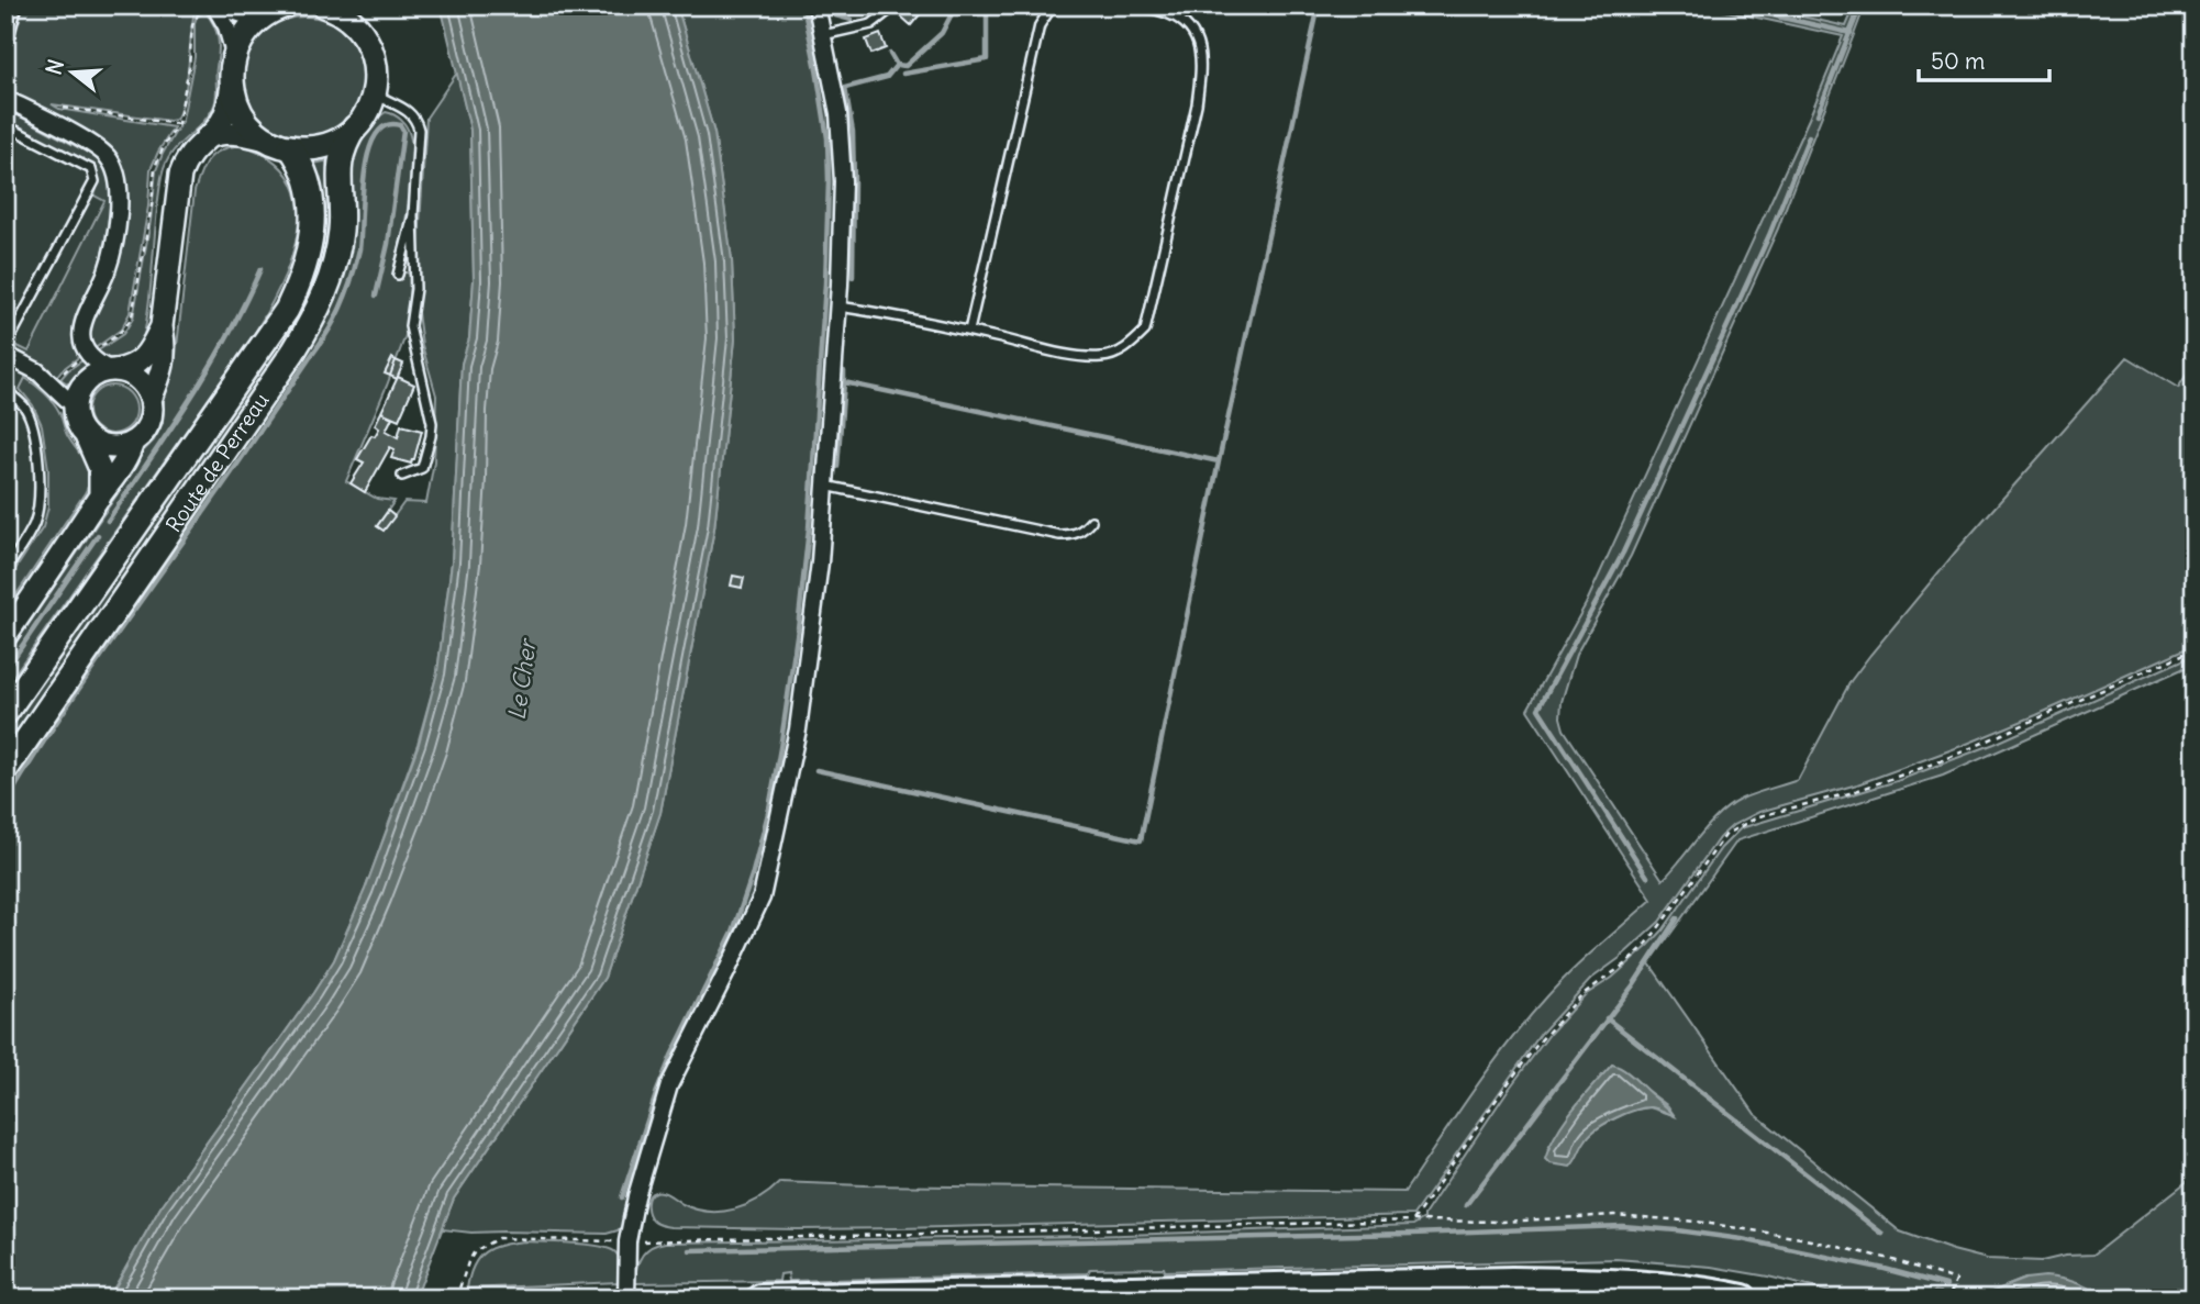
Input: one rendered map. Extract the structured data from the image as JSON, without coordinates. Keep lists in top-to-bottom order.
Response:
{
  "streets": {
    "main road": ["Route de Perreau"]
  },
  "water": ["Le Cher"],
  "scale_bar": "50 m",
  "north": "left"
}
